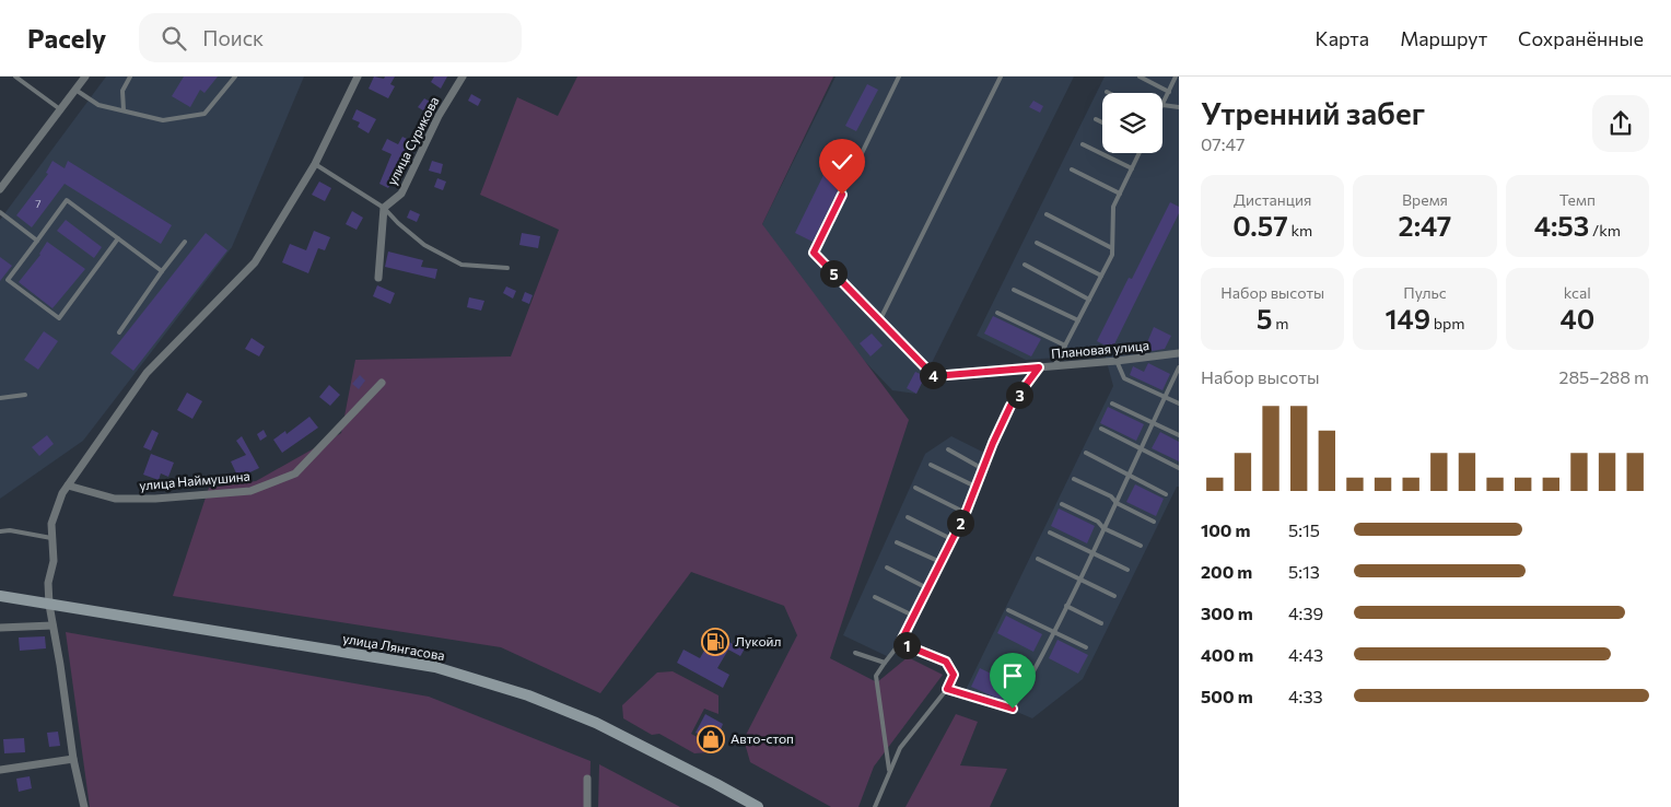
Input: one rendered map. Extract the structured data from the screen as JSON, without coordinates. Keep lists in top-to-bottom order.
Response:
{
  "streets": {
    "main road": ["улица Лянгасова"],
    "street": ["улица Сурикова", "Плановая улица", "улица Наймушина"]
  },
  "places": {
    "fuel station": ["Лукойл"],
    "shop": ["Авто-стоп"]
  },
  "house_numbers": ["7"],
  "page": {
    "header": "Pacely",
    "search": "Поиск",
    "nav": ["Карта", "Маршрут", "Сохранённые"],
    "heading": ["Утренний забег", "07:47"],
    "stats": [
      ["Дистанция", "0.57 km"],
      ["Время", "2:47"],
      ["Темп", "4:53 /km"],
      ["Набор высоты", "5 m"],
      ["Пульс", "149 bpm"],
      ["kcal", "40"]
    ],
    "pins": [
      "5",
      "4",
      "3",
      "2",
      "1"
    ],
    "chart": ["Набор высоты", "285–288 m"],
    "list": [
      {
        "name": "100 m",
        "note": "5:15"
      },
      {
        "name": "200 m",
        "note": "5:13"
      },
      {
        "name": "300 m",
        "note": "4:39"
      },
      {
        "name": "400 m",
        "note": "4:43"
      },
      {
        "name": "500 m",
        "note": "4:33"
      }
    ]
  }
}
